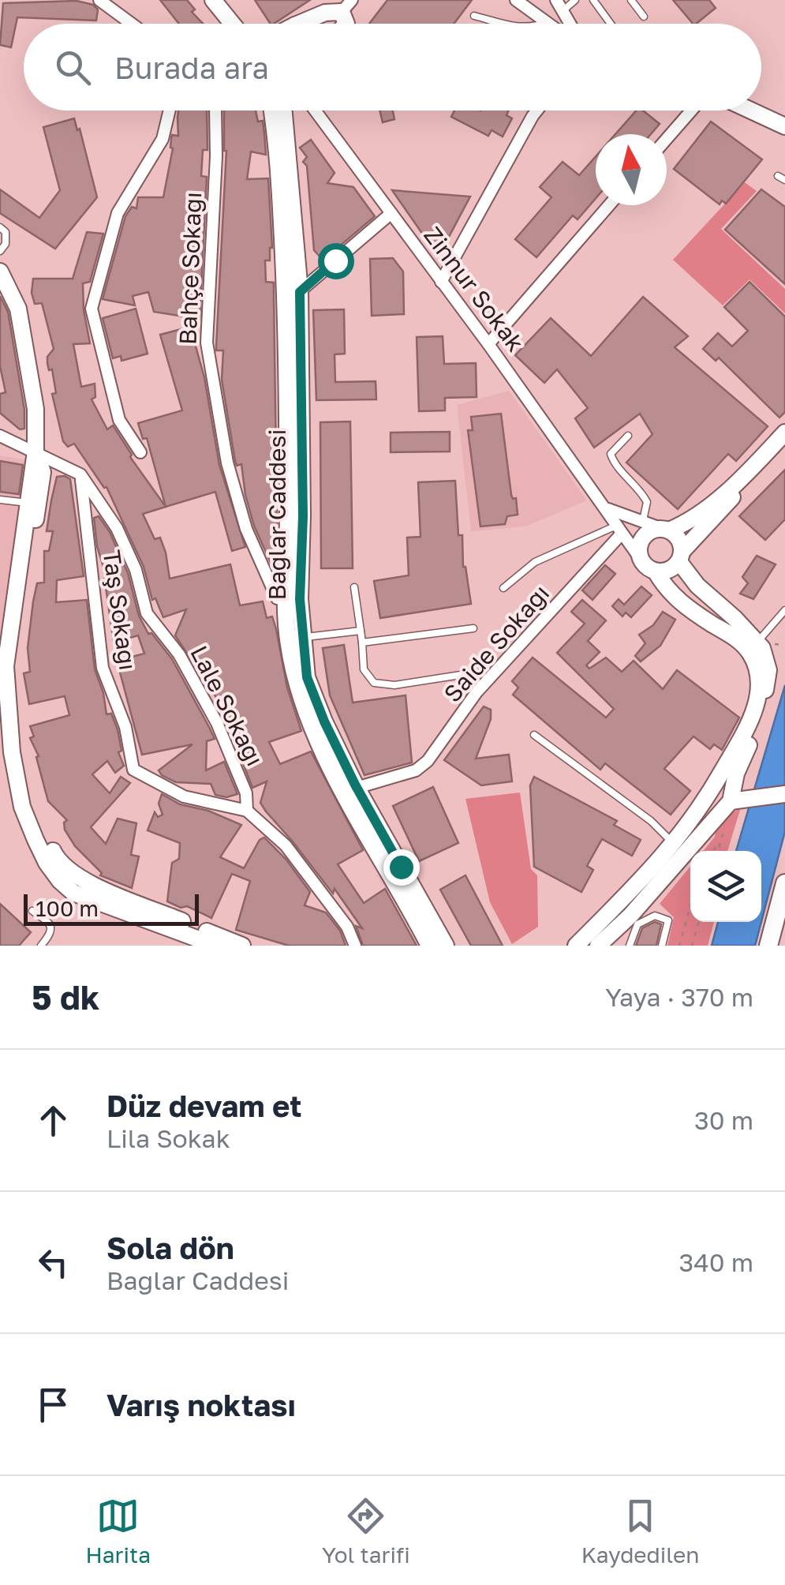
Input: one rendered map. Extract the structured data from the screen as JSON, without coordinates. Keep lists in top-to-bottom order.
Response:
{
  "streets": {
    "street": [
      "Bahçe Sokağı",
      "Zinnur Sokak",
      "Bağlar Caddesi",
      "Taş Sokağı",
      "Saide Sokağı",
      "Lale Sokağı"
    ]
  },
  "crossings": [
    ["Bahçe Sokağı", "Bağlar Caddesi"],
    ["Zinnur Sokak", "Saide Sokağı"],
    ["Bağlar Caddesi", "Saide Sokağı"],
    ["Taş Sokağı", "Lale Sokağı"]
  ],
  "scale_bar": "100 m",
  "north": "top",
  "page": {
    "search": "Burada ara",
    "scale": "100 m",
    "heading": ["5 dk", "Yaya · 370 m"],
    "list": [
      ["Düz devam et", "Lila Sokak", "30 m"],
      ["Sola dön", "Bağlar Caddesi", "340 m"],
      "Varış noktası"
    ],
    "nav": ["Harita", "Yol tarifi", "Kaydedilen"]
  }
}
